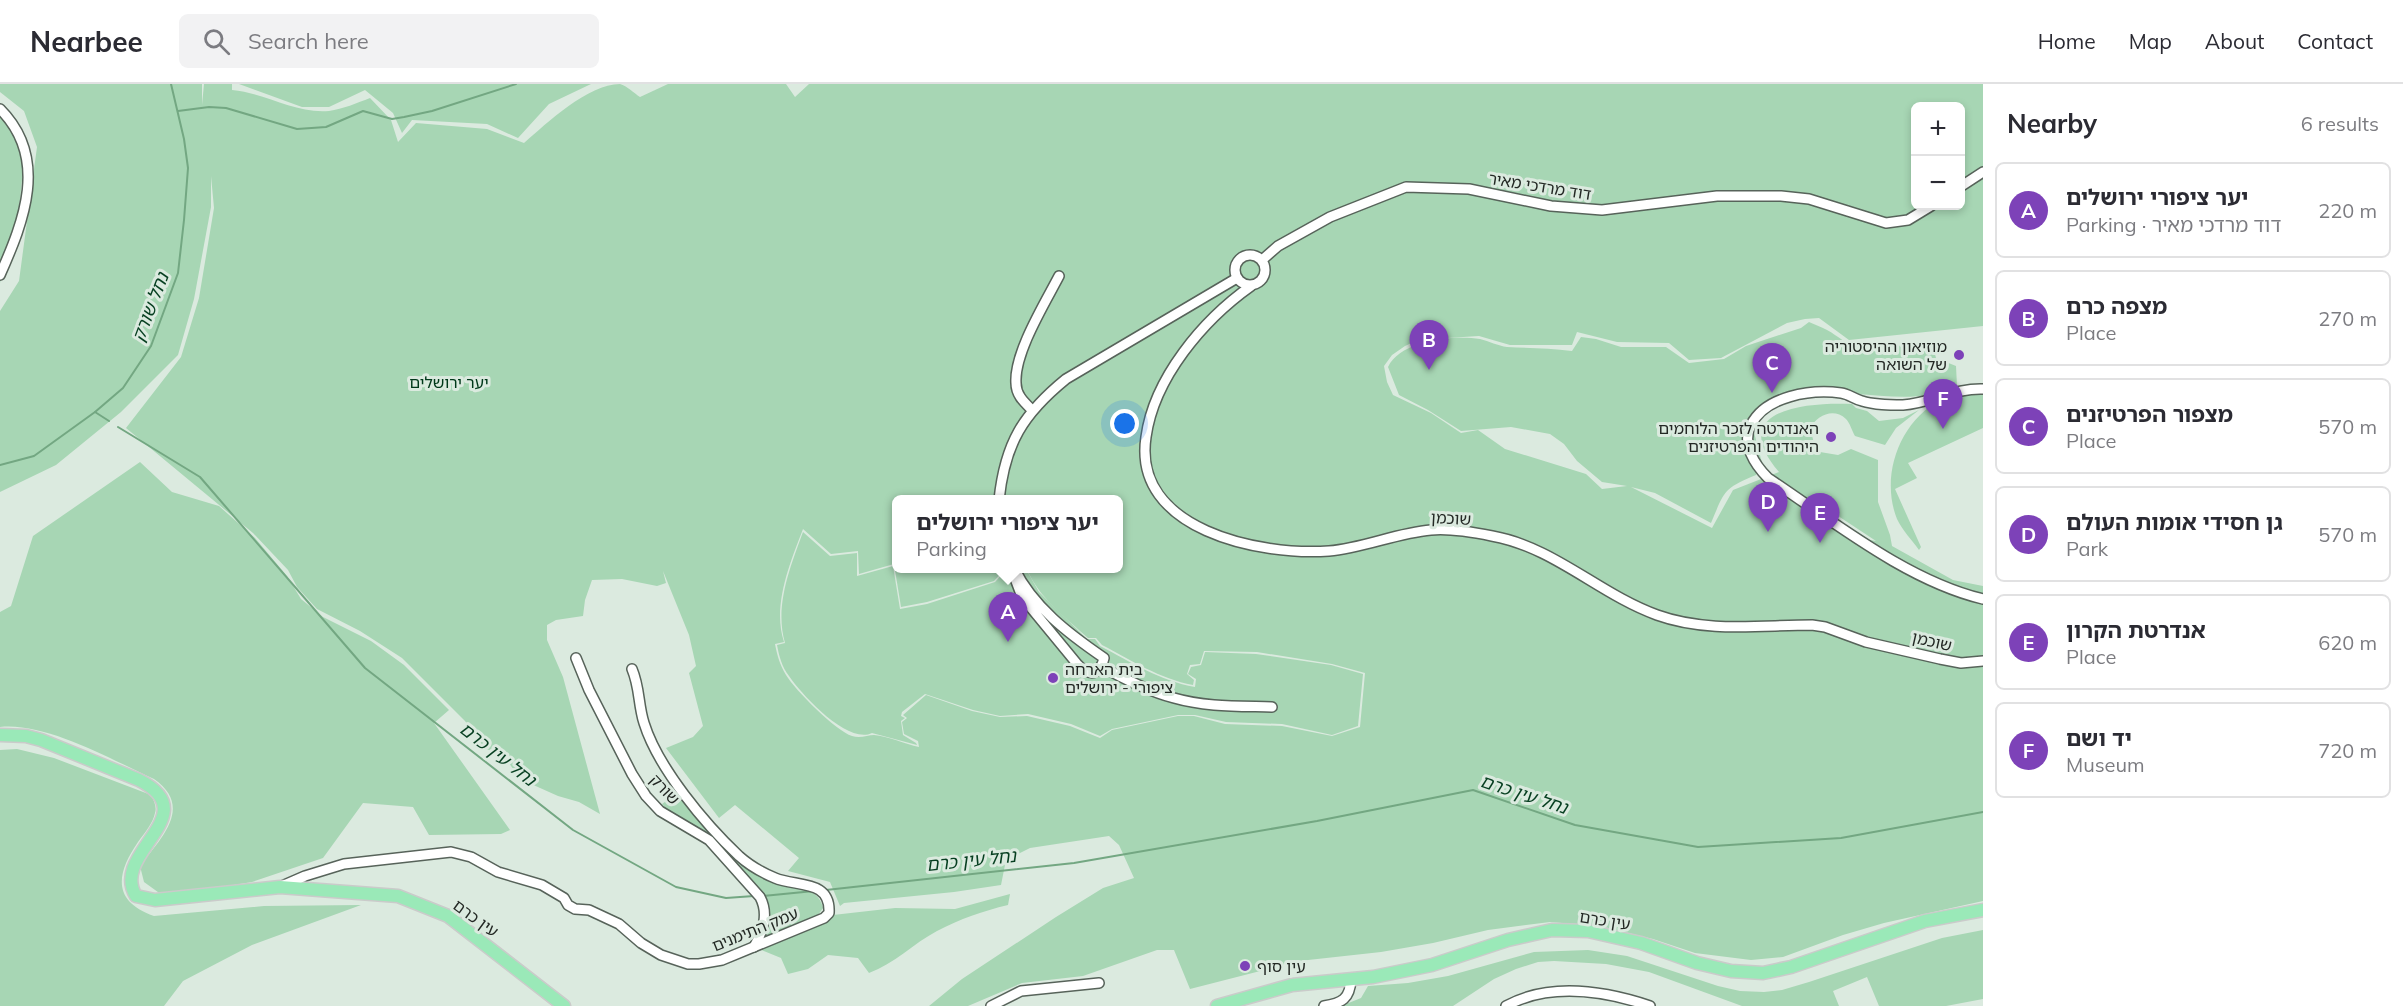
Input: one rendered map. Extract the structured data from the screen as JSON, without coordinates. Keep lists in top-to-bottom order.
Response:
{
  "streets": {
    "main road": ["עין כרם"],
    "street": [
      "דוד מרדכי מאיר",
      "שוכמן",
      "שורק",
      "עמק התימנים"
    ]
  },
  "crossings": [
    ["דוד מרדכי מאיר", "שוכמן"],
    ["שורק", "עמק התימנים"],
    ["עין כרם", "עמק התימנים"]
  ],
  "water": ["נחל שורק", "נחל עין כרם"],
  "parks": ["יער ירושלים"],
  "places": [
    "מוזיאון ההיסטוריה של השואה",
    "האנדרטה לזכר הלוחמים היהודים והפרטיזנים",
    "בית הארחה ציפורי - ירושלים",
    "עין סוף"
  ],
  "page": {
    "header": "Nearbee",
    "search": "Search here",
    "nav": [
      "Home",
      "Map",
      "About",
      "Contact"
    ],
    "heading": ["Nearby", "6 results"],
    "map_buttons": ["+", "−"],
    "list": [
      {
        "mark": "A",
        "name": "יער ציפורי ירושלים",
        "note": "Parking · דוד מרדכי מאיר",
        "value": "220 m"
      },
      {
        "mark": "B",
        "name": "מצפה כרם",
        "note": "Place",
        "value": "270 m"
      },
      {
        "mark": "C",
        "name": "מצפור הפרטיזנים",
        "note": "Place",
        "value": "570 m"
      },
      {
        "mark": "D",
        "name": "גן חסידי אומות העולם",
        "note": "Park",
        "value": "570 m"
      },
      {
        "mark": "E",
        "name": "אנדרטת הקרון",
        "note": "Place",
        "value": "620 m"
      },
      {
        "mark": "F",
        "name": "יד ושם",
        "note": "Museum",
        "value": "720 m"
      }
    ],
    "pins": [
      "B",
      "C",
      "F",
      "D",
      "E",
      "A"
    ],
    "popup": ["יער ציפורי ירושלים", "Parking"]
  }
}
